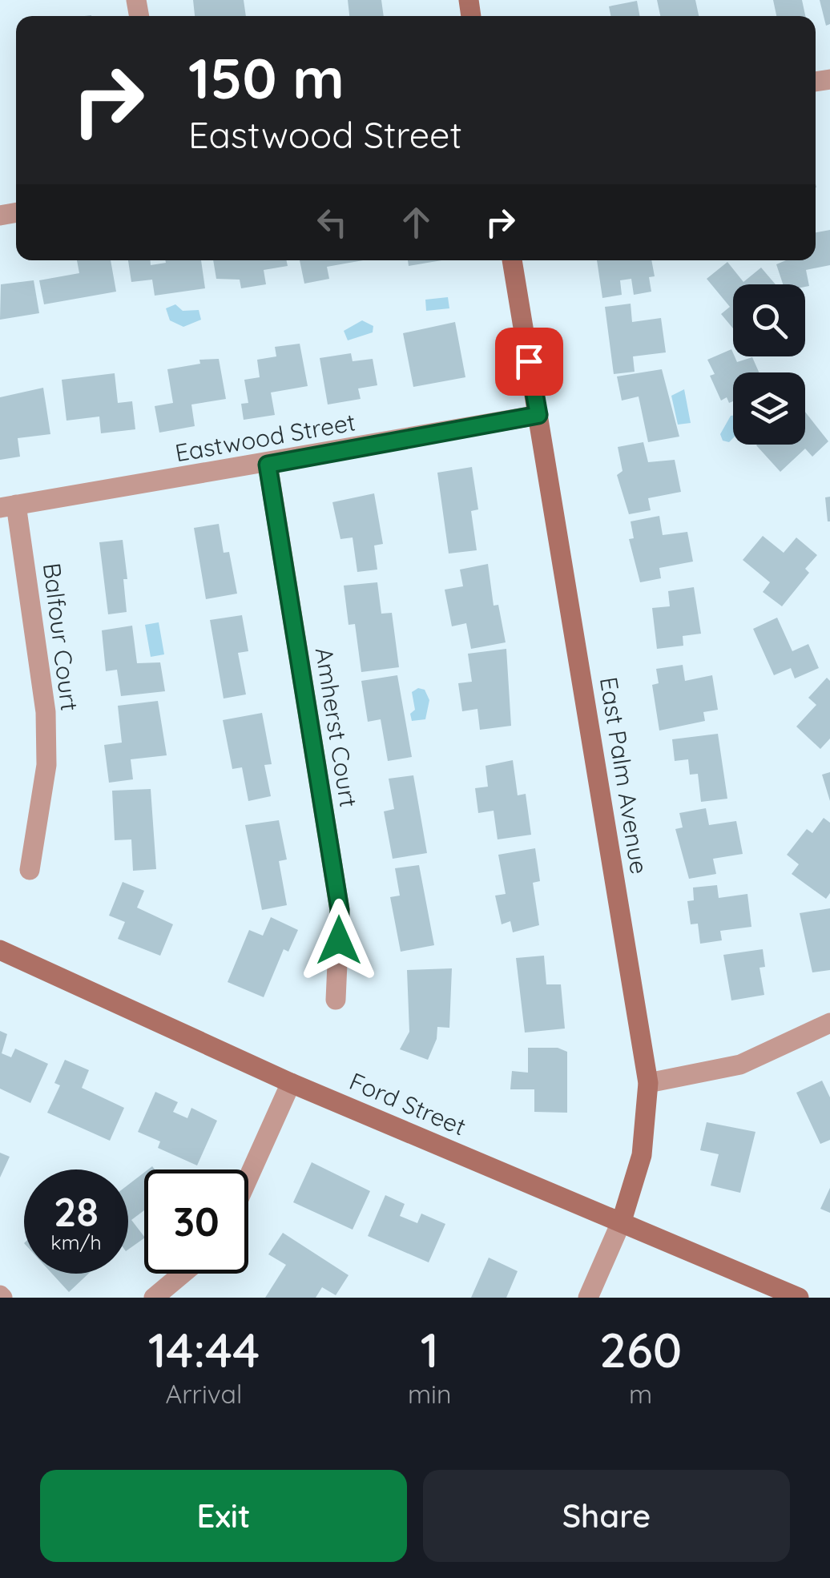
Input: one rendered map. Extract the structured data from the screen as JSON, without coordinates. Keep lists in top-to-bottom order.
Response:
{
  "streets": {
    "street": [
      "Eastwood Street",
      "Balfour Court",
      "Amherst Court",
      "East Palm Avenue",
      "Ford Street"
    ]
  },
  "crossings": [
    ["Eastwood Street", "Balfour Court"],
    ["Eastwood Street", "Amherst Court"],
    ["Eastwood Street", "East Palm Avenue"],
    ["East Palm Avenue", "Ford Street"]
  ],
  "page": {
    "turn": ["150 m", "Eastwood Street"],
    "speed": "28 km/h",
    "limit": "30",
    "eta": [
      "14:44",
      "Arrival",
      "1",
      "min",
      "260",
      "m"
    ],
    "buttons": ["Exit", "Share"]
  }
}
